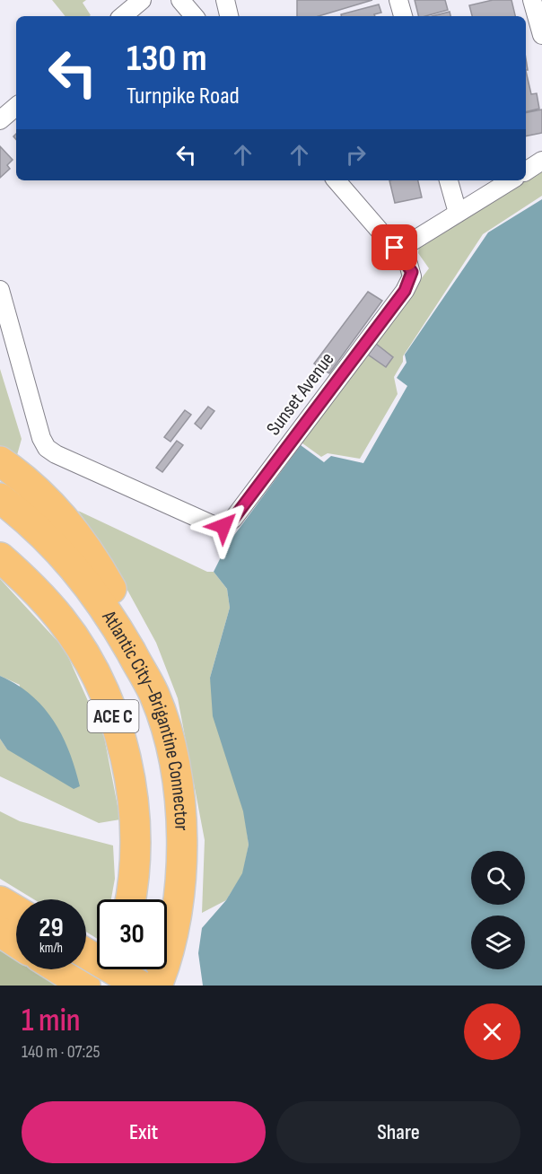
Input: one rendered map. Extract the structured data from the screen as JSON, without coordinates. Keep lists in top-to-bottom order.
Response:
{
  "streets": {
    "highway": ["ACE C", "Atlantic City–Brigantine Connector"],
    "street": ["Sunset Avenue"]
  },
  "page": {
    "turn": ["130 m", "Turnpike Road"],
    "speed": "29 km/h",
    "limit": "30",
    "heading": ["1 min", "140 m · 07:25"],
    "buttons": ["Exit", "Share"]
  }
}
